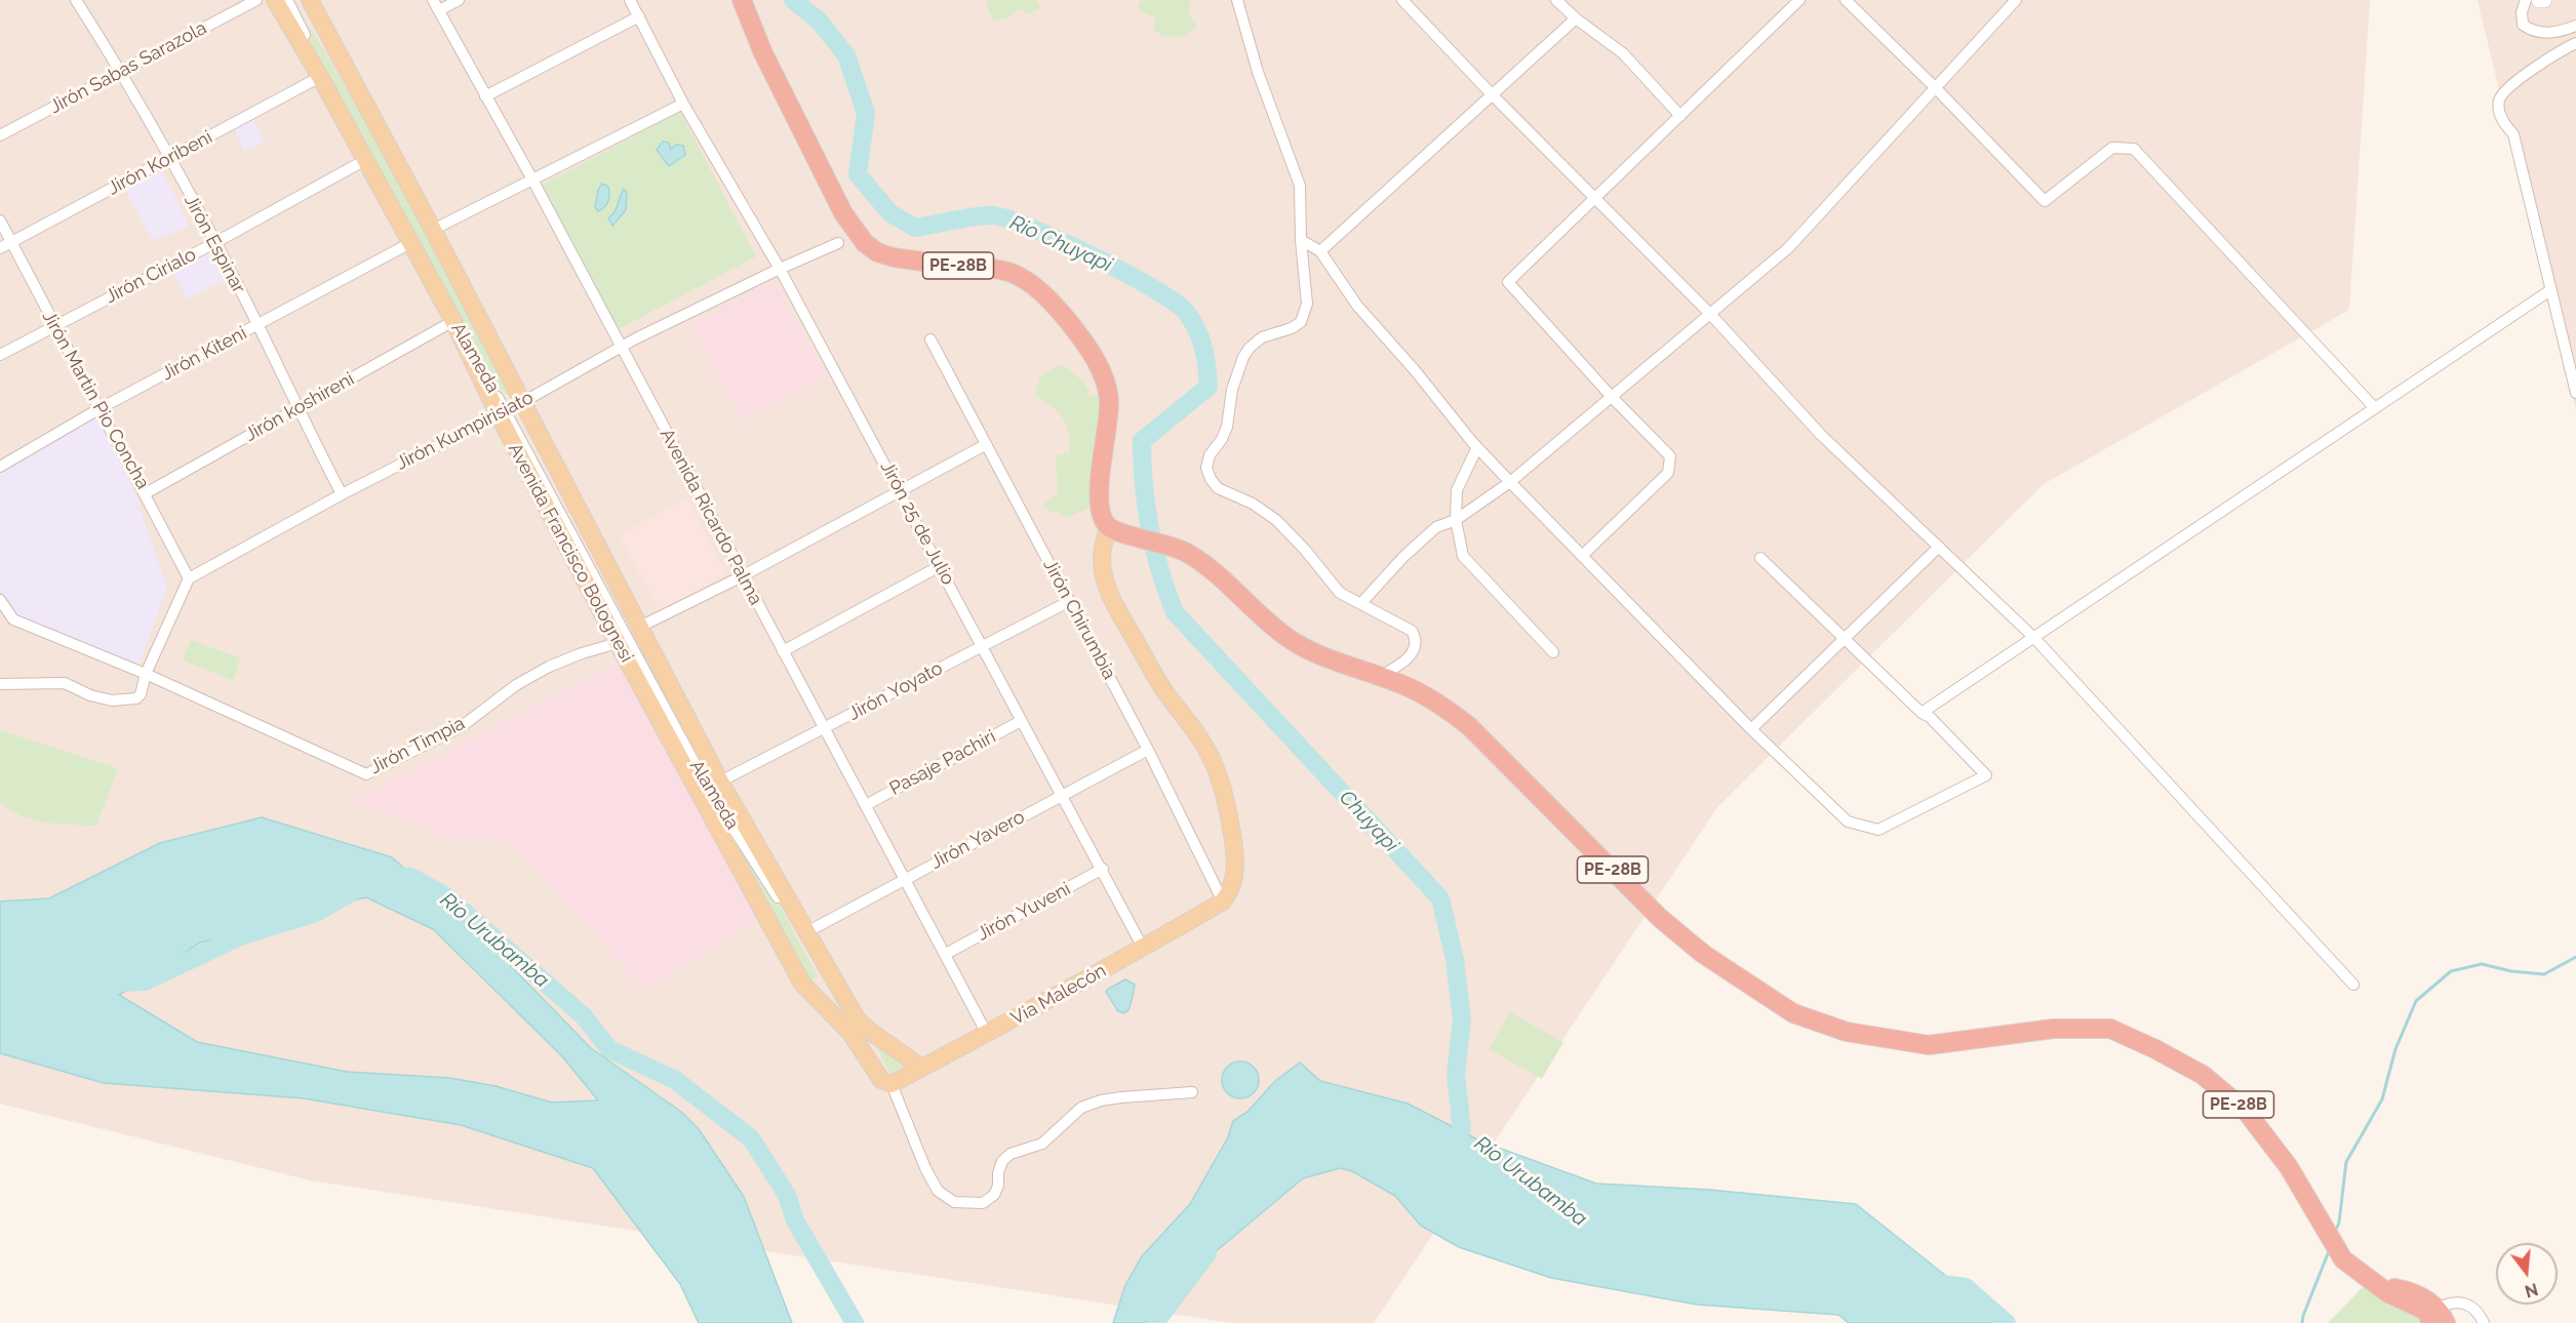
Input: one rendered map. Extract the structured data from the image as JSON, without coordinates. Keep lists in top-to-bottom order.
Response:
{
  "streets": {
    "highway": ["PE-28B"],
    "main road": ["Avenida Francisco Bolognesi", "Vía Malecón"],
    "street": [
      "Jirón Sabas Sarazola",
      "Jirón Koribeni",
      "Jirón Espinar",
      "Jirón Cirialo",
      "Jirón Kiteni",
      "Alameda",
      "Jirón Martin Pio Concha",
      "Jirón koshireni",
      "Jirón Kumpirisiato",
      "Avenida Ricardo Palma",
      "Jirón 25 de Julio",
      "Jirón Chirumbia",
      "Jirón Yoyato",
      "Jirón Timpia",
      "Pasaje Pachiri",
      "Jirón Yavero",
      "Jirón Yuveni"
    ]
  },
  "crossings": [
    ["Jirón Sabas Sarazola", "Jirón Espinar"],
    ["Jirón Koribeni", "Jirón Espinar"],
    ["Jirón Koribeni", "Jirón Martin Pio Concha"],
    ["Jirón Koribeni", "Avenida Francisco Bolognesi"],
    ["Jirón Espinar", "Jirón Cirialo"],
    ["Jirón Espinar", "Jirón Kiteni"],
    ["Jirón Espinar", "Jirón koshireni"],
    ["Jirón Espinar", "Jirón Kumpirisiato"],
    ["Jirón Cirialo", "Jirón Martin Pio Concha"],
    ["Jirón Cirialo", "Avenida Francisco Bolognesi"],
    ["Jirón Kiteni", "Jirón Martin Pio Concha"],
    ["Jirón Kiteni", "Avenida Francisco Bolognesi"],
    ["Alameda", "Jirón koshireni"],
    ["Alameda", "Jirón Kumpirisiato"],
    ["Alameda", "Avenida Francisco Bolognesi"],
    ["Jirón Martin Pio Concha", "Jirón koshireni"],
    ["Jirón Martin Pio Concha", "Jirón Kumpirisiato"],
    ["Jirón koshireni", "Avenida Francisco Bolognesi"],
    ["Jirón Kumpirisiato", "Avenida Ricardo Palma"],
    ["Jirón Kumpirisiato", "Jirón 25 de Julio"],
    ["Jirón Kumpirisiato", "Avenida Francisco Bolognesi"],
    ["Avenida Ricardo Palma", "Jirón Yoyato"],
    ["Avenida Ricardo Palma", "Pasaje Pachiri"],
    ["Avenida Ricardo Palma", "Jirón Yavero"],
    ["Avenida Ricardo Palma", "Jirón Yuveni"],
    ["Avenida Ricardo Palma", "Vía Malecón"],
    ["Jirón 25 de Julio", "Jirón Yoyato"],
    ["Jirón 25 de Julio", "Pasaje Pachiri"],
    ["Jirón 25 de Julio", "Jirón Yavero"],
    ["Jirón 25 de Julio", "Jirón Yuveni"],
    ["Jirón 25 de Julio", "Vía Malecón"],
    ["Avenida Francisco Bolognesi", "Jirón Yoyato"],
    ["Avenida Francisco Bolognesi", "Jirón Timpia"],
    ["Avenida Francisco Bolognesi", "Jirón Yavero"],
    ["Avenida Francisco Bolognesi", "Vía Malecón"],
    ["Jirón Chirumbia", "Jirón Yoyato"],
    ["Jirón Chirumbia", "Jirón Yavero"],
    ["Jirón Chirumbia", "Vía Malecón"]
  ],
  "water": ["Rio Chuyapi", "Chuyapi", "Río Urubamba"],
  "north": "bottom"
}
